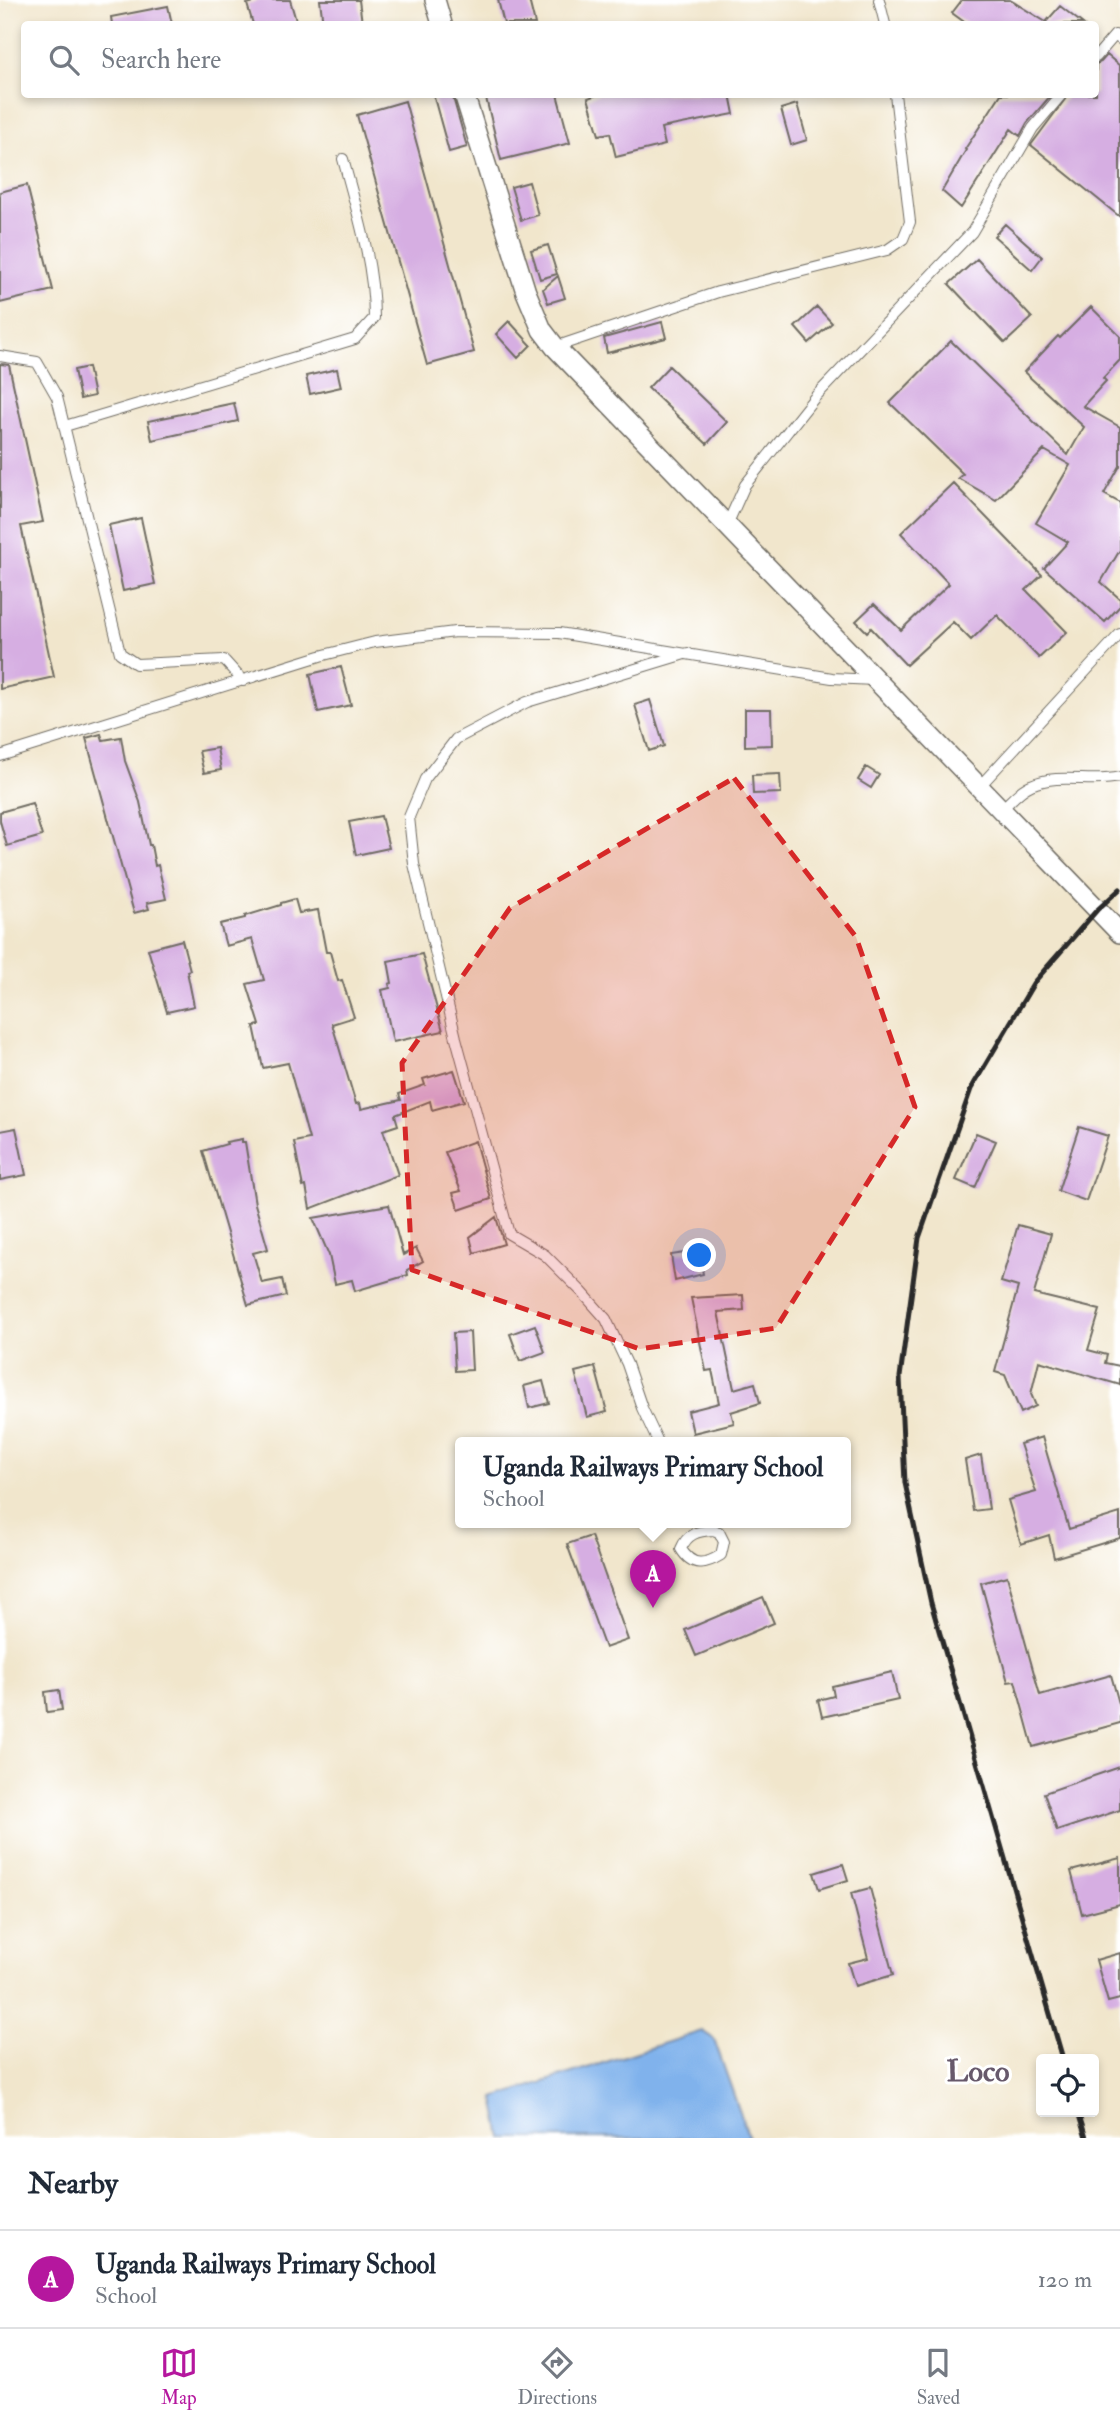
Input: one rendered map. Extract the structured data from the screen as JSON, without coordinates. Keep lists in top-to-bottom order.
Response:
{
  "districts": ["Loco"],
  "page": {
    "search": "Search here",
    "popup": ["Uganda Railways Primary School", "School"],
    "pins": "A",
    "heading": "Nearby",
    "list": [
      {
        "mark": "A",
        "name": "Uganda Railways Primary School",
        "note": "School",
        "value": "120 m"
      }
    ],
    "nav": ["Map", "Directions", "Saved"]
  }
}
